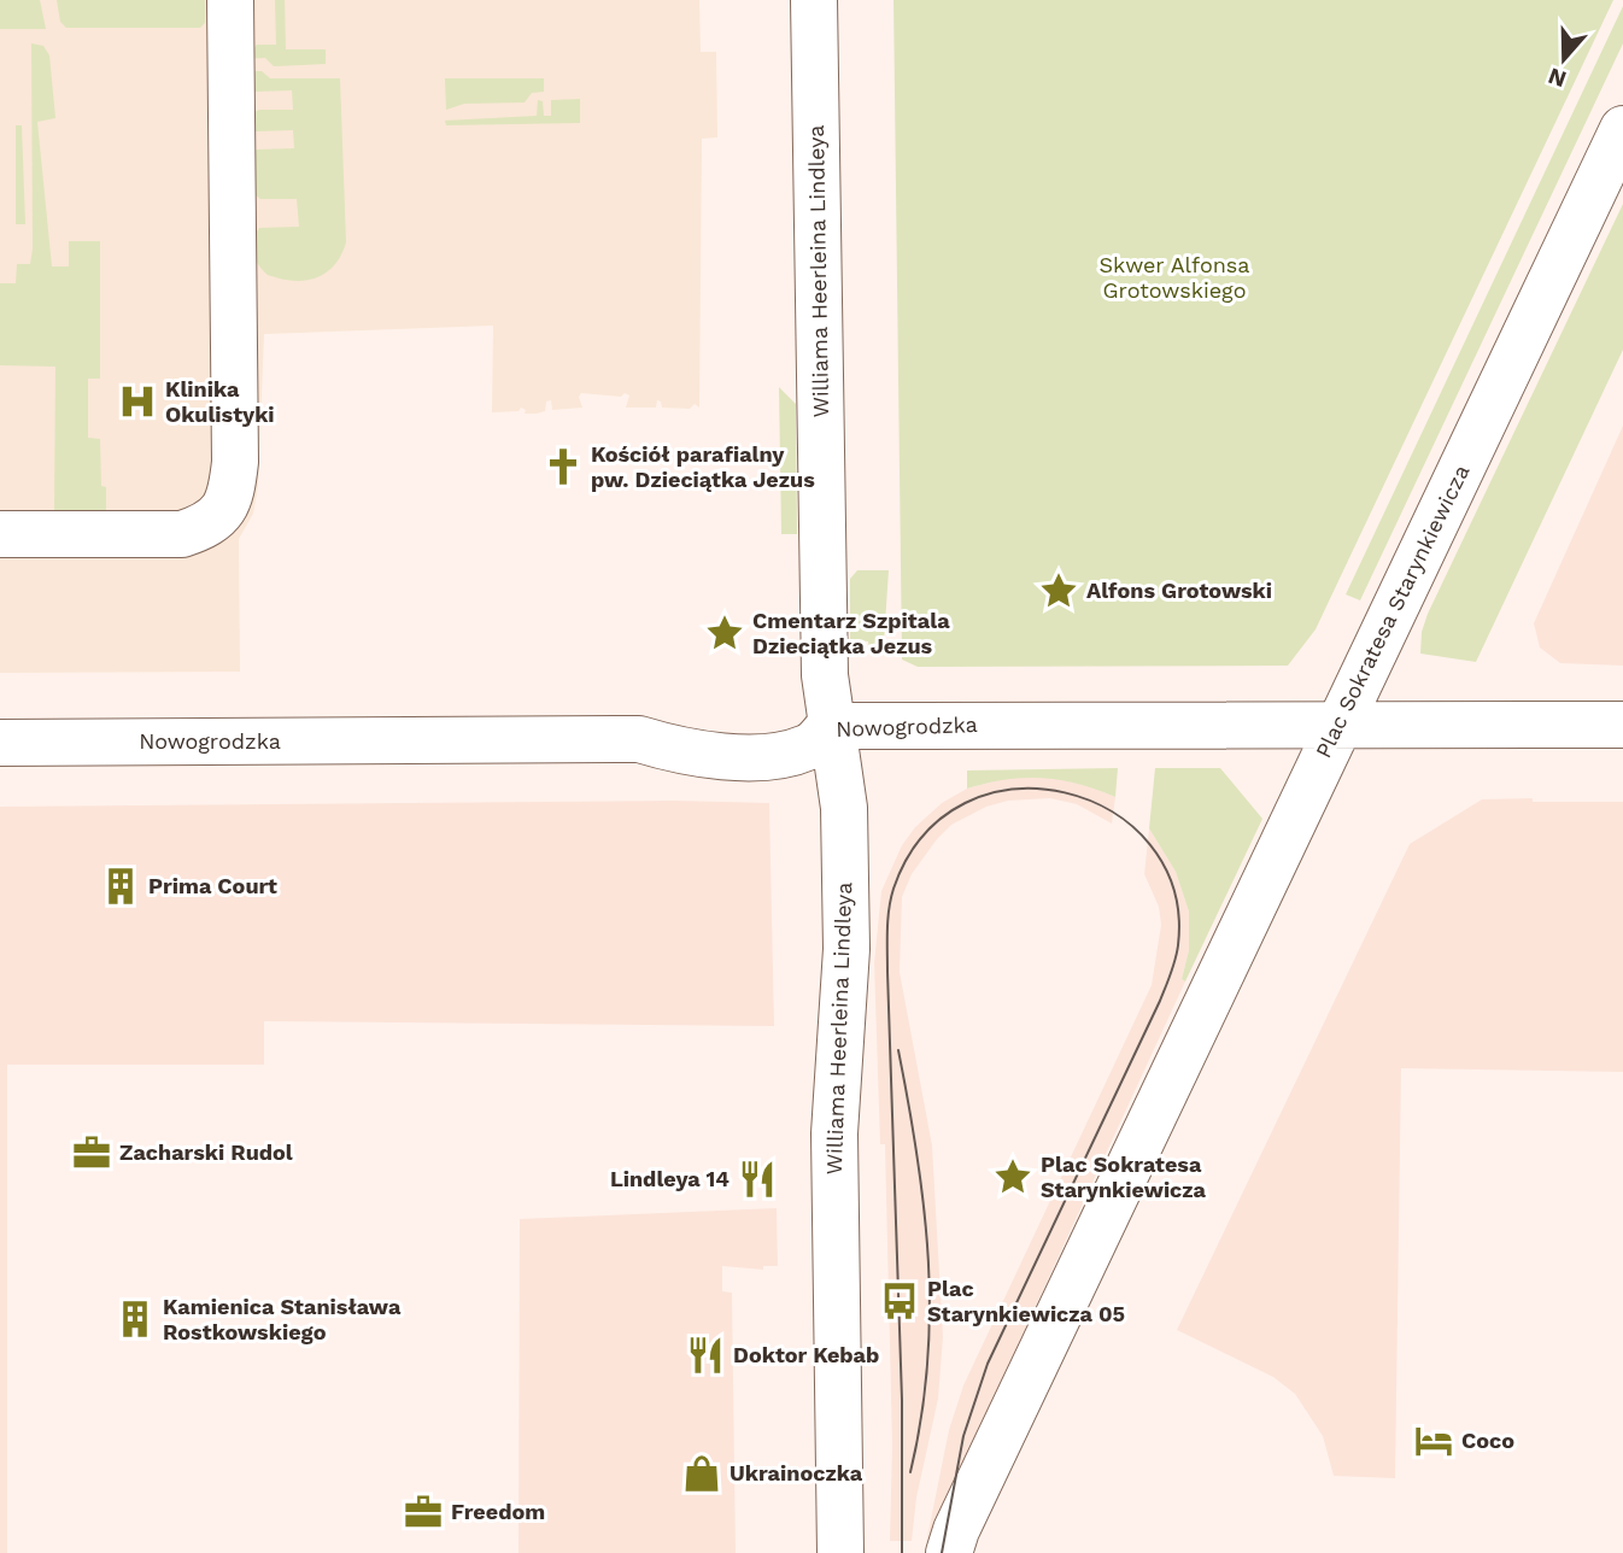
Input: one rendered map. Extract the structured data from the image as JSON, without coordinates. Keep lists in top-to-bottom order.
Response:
{
  "streets": {
    "street": ["Williama Heerleina Lindleya", "Plac Sokratesa Starynkiewicza", "Nowogrodzka"]
  },
  "crossings": [
    ["Williama Heerleina Lindleya", "Nowogrodzka"],
    ["Plac Sokratesa Starynkiewicza", "Nowogrodzka"]
  ],
  "parks": ["Skwer Alfonsa Grotowskiego"],
  "places": {
    "hospital": ["Klinika Okulistyki"],
    "church": ["Kościół parafialny pw. Dzieciątka Jezus"],
    "place": ["Alfons Grotowski", "Cmentarz Szpitala Dzieciątka Jezus", "Plac Sokratesa Starynkiewicza"],
    "building": ["Prima Court", "Kamienica Stanisława Rostkowskiego"],
    "office": ["Zacharski Rudol", "Freedom"],
    "restaurant": ["Lindleya 14", "Doktor Kebab"],
    "bus stop": ["Plac Starynkiewicza 05"],
    "hotel": ["Coco"],
    "shop": ["Ukrainoczka"]
  },
  "north": "bottom"
}
